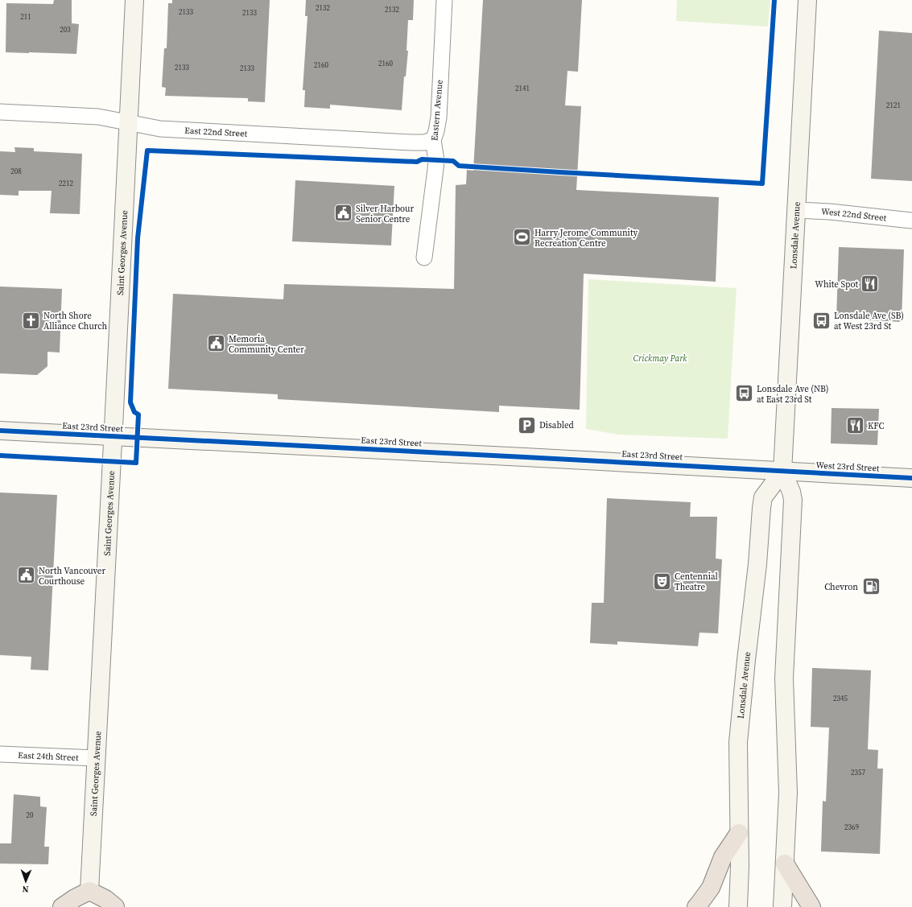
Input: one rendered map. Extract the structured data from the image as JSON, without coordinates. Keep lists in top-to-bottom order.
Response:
{
  "streets": {
    "street": [
      "Eastern Avenue",
      "East 22nd Street",
      "West 22nd Street",
      "Lonsdale Avenue",
      "Saint Georges Avenue",
      "East 23rd Street",
      "West 23rd Street",
      "East 24th Street"
    ]
  },
  "crossings": [
    ["Eastern Avenue", "East 22nd Street"],
    ["East 22nd Street", "Saint Georges Avenue"],
    ["West 22nd Street", "Lonsdale Avenue"],
    ["Lonsdale Avenue", "East 23rd Street"],
    ["Lonsdale Avenue", "West 23rd Street"],
    ["Saint Georges Avenue", "East 23rd Street"],
    ["Saint Georges Avenue", "East 24th Street"],
    ["East 23rd Street", "West 23rd Street"]
  ],
  "parks": ["Crickmay Park"],
  "places": {
    "public building": ["Silver Harbour Senior Centre", "Memoria Community Center", "North Vancouver Courthouse"],
    "sports": ["Harry Jerome Community Recreation Centre"],
    "restaurant": ["White Spot", "KFC"],
    "church": ["North Shore Alliance Church"],
    "bus stop": ["Lonsdale Ave (SB) at West 23rd St", "Lonsdale Ave (NB) at East 23rd St"],
    "parking": ["Disabled"],
    "theatre": ["Centennial Theatre"],
    "fuel station": ["Chevron"]
  },
  "house_numbers": [
    "2132",
    "2132",
    "2133",
    "2133",
    "211",
    "203",
    "2160",
    "2160",
    "2133",
    "2133",
    "2141",
    "2121",
    "208",
    "2212",
    "2345",
    "2357",
    "20",
    "2369"
  ],
  "north": "bottom"
}
